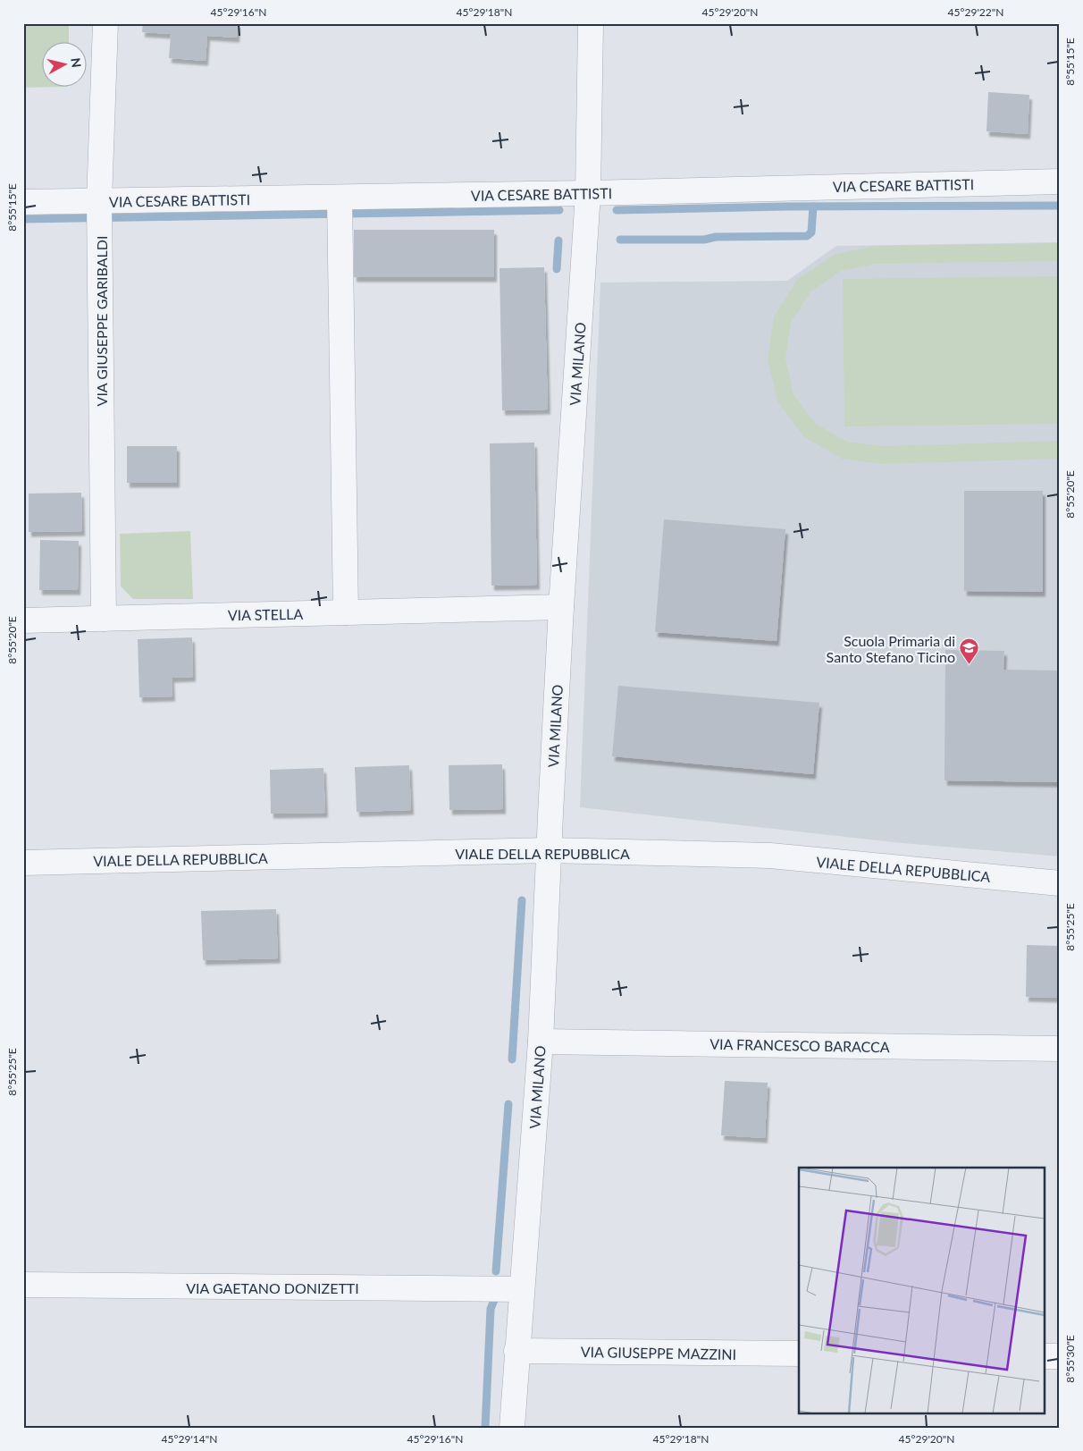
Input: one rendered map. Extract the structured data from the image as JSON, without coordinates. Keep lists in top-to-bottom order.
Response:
{
  "streets": {
    "street": [
      "VIA CESARE BATTISTI",
      "VIA GIUSEPPE GARIBALDI",
      "VIA MILANO",
      "VIA STELLA",
      "VIALE DELLA REPUBBLICA",
      "VIA FRANCESCO BARACCA",
      "VIA GAETANO DONIZETTI",
      "VIA GIUSEPPE MAZZINI"
    ]
  },
  "crossings": [
    ["VIA CESARE BATTISTI", "VIA GIUSEPPE GARIBALDI"],
    ["VIA CESARE BATTISTI", "VIA MILANO"],
    ["VIA GIUSEPPE GARIBALDI", "VIA STELLA"],
    ["VIA MILANO", "VIA STELLA"],
    ["VIA MILANO", "VIALE DELLA REPUBBLICA"],
    ["VIA MILANO", "VIA FRANCESCO BARACCA"],
    ["VIA MILANO", "VIA GAETANO DONIZETTI"],
    ["VIA MILANO", "VIA GIUSEPPE MAZZINI"]
  ],
  "places": {
    "school or university": ["Scuola Primaria di Santo Stefano Ticino"]
  },
  "north": "right",
  "coordinates": [
    "45°29'16\"N",
    "45°29'18\"N",
    "45°29'20\"N",
    "45°29'22\"N",
    "8°55'15\"E",
    "8°55'20\"E",
    "8°55'25\"E",
    "8°55'30\"E",
    "45°29'14\"N"
  ]
}
